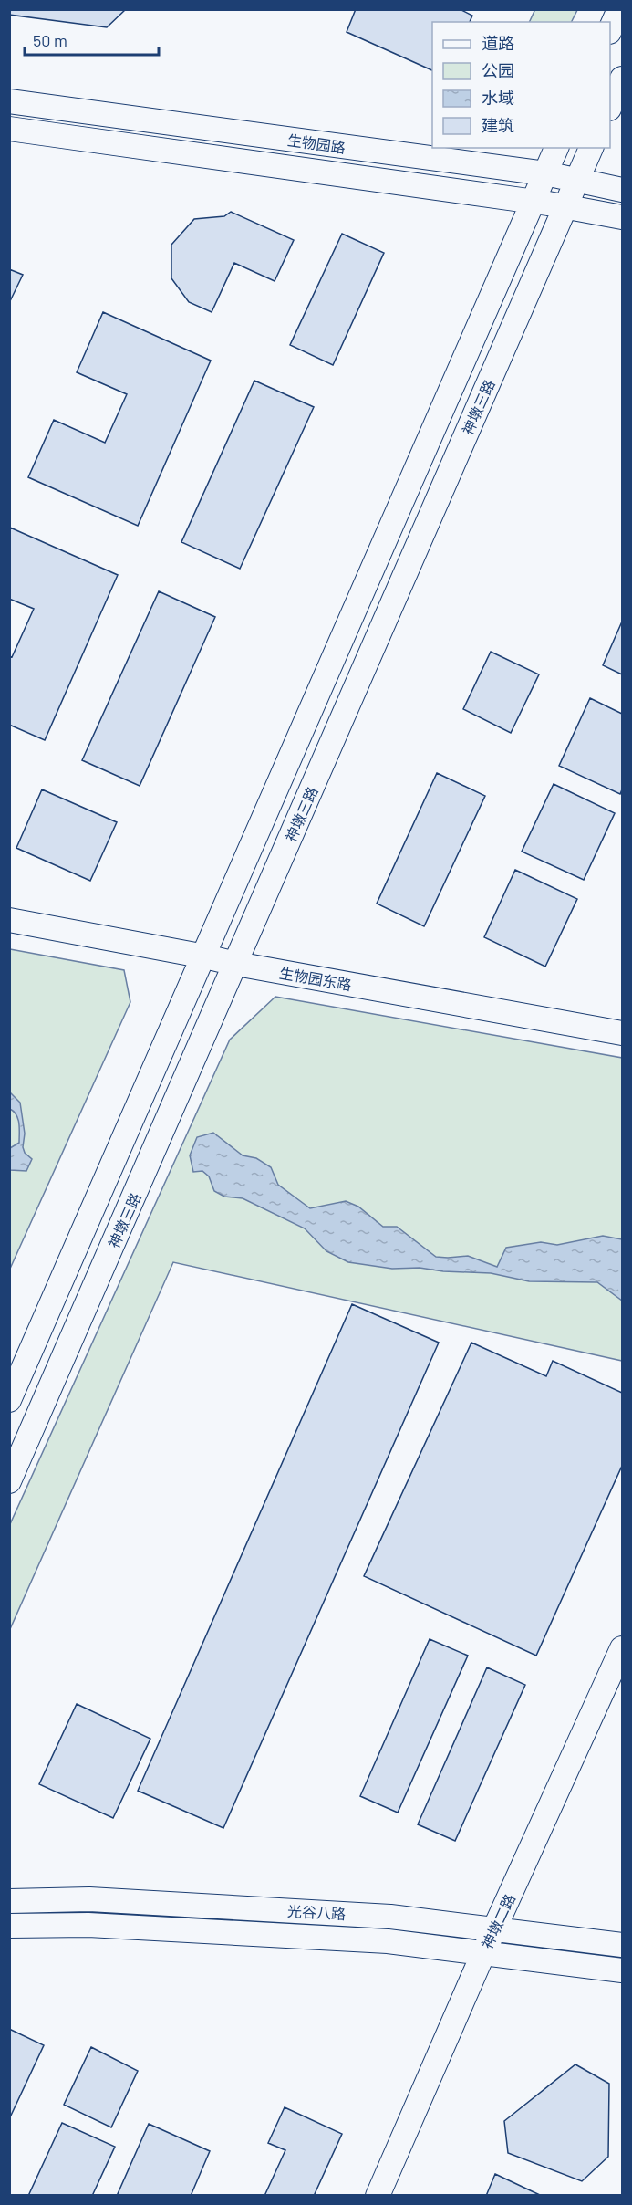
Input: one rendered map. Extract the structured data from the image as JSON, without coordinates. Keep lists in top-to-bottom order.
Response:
{
  "streets": {
    "street": [
      "生物园路",
      "神墩三路",
      "生物园东路",
      "光谷八路",
      "神墩二路"
    ]
  },
  "crossings": [
    ["生物园路", "神墩三路"],
    ["神墩三路", "生物园东路"],
    ["光谷八路", "神墩二路"]
  ],
  "legend": [
    "道路",
    "公园",
    "水域",
    "建筑"
  ],
  "scale_bar": "50 m"
}
